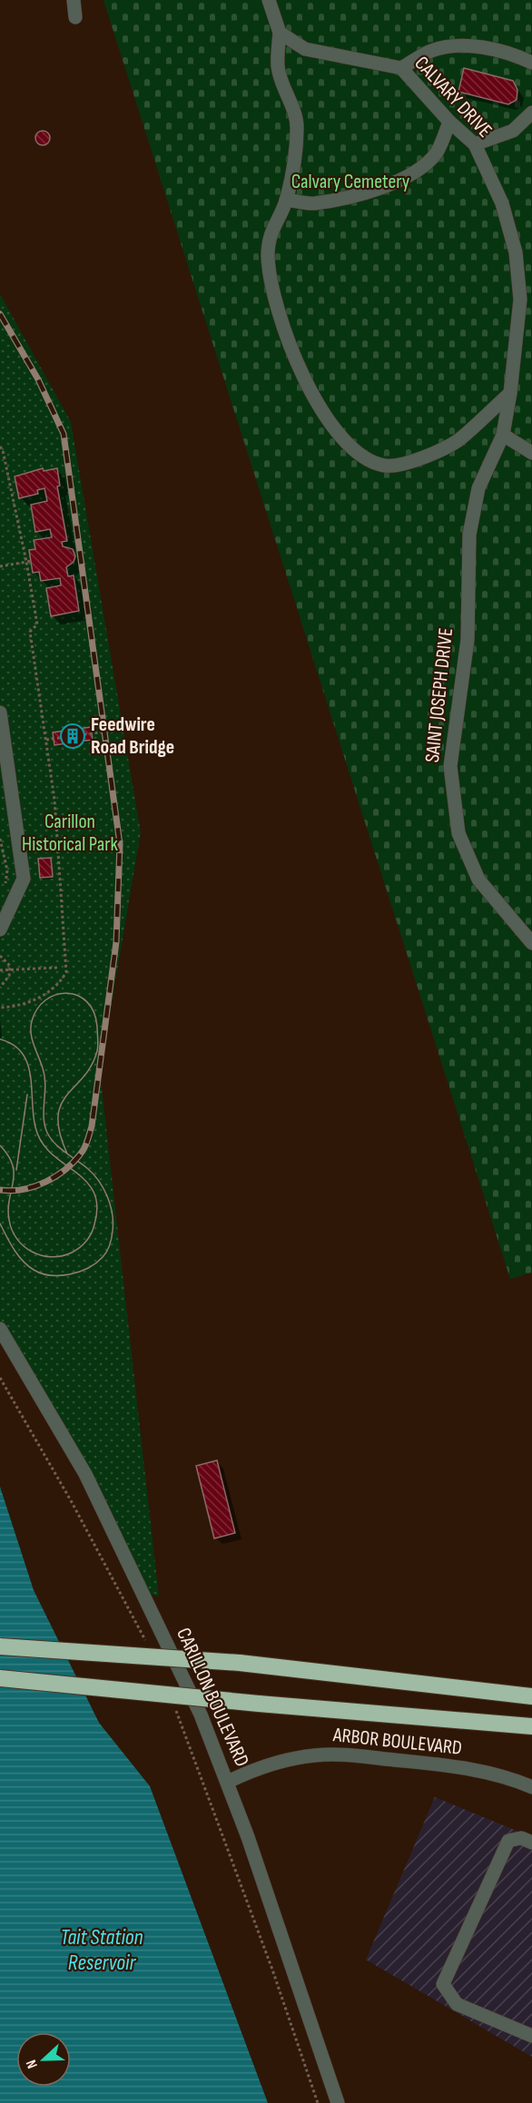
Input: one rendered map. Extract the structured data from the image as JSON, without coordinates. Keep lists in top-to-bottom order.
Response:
{
  "streets": {
    "street": [
      "CALVARY DRIVE",
      "SAINT JOSEPH DRIVE",
      "CARILLON BOULEVARD",
      "ARBOR BOULEVARD"
    ]
  },
  "crossings": [
    ["CALVARY DRIVE", "SAINT JOSEPH DRIVE"],
    ["CARILLON BOULEVARD", "ARBOR BOULEVARD"]
  ],
  "water": ["Tait Station Reservoir"],
  "parks": ["Calvary Cemetery", "Carillon Historical Park"],
  "places": {
    "building": ["Feedwire Road Bridge"]
  },
  "north": "left"
}
